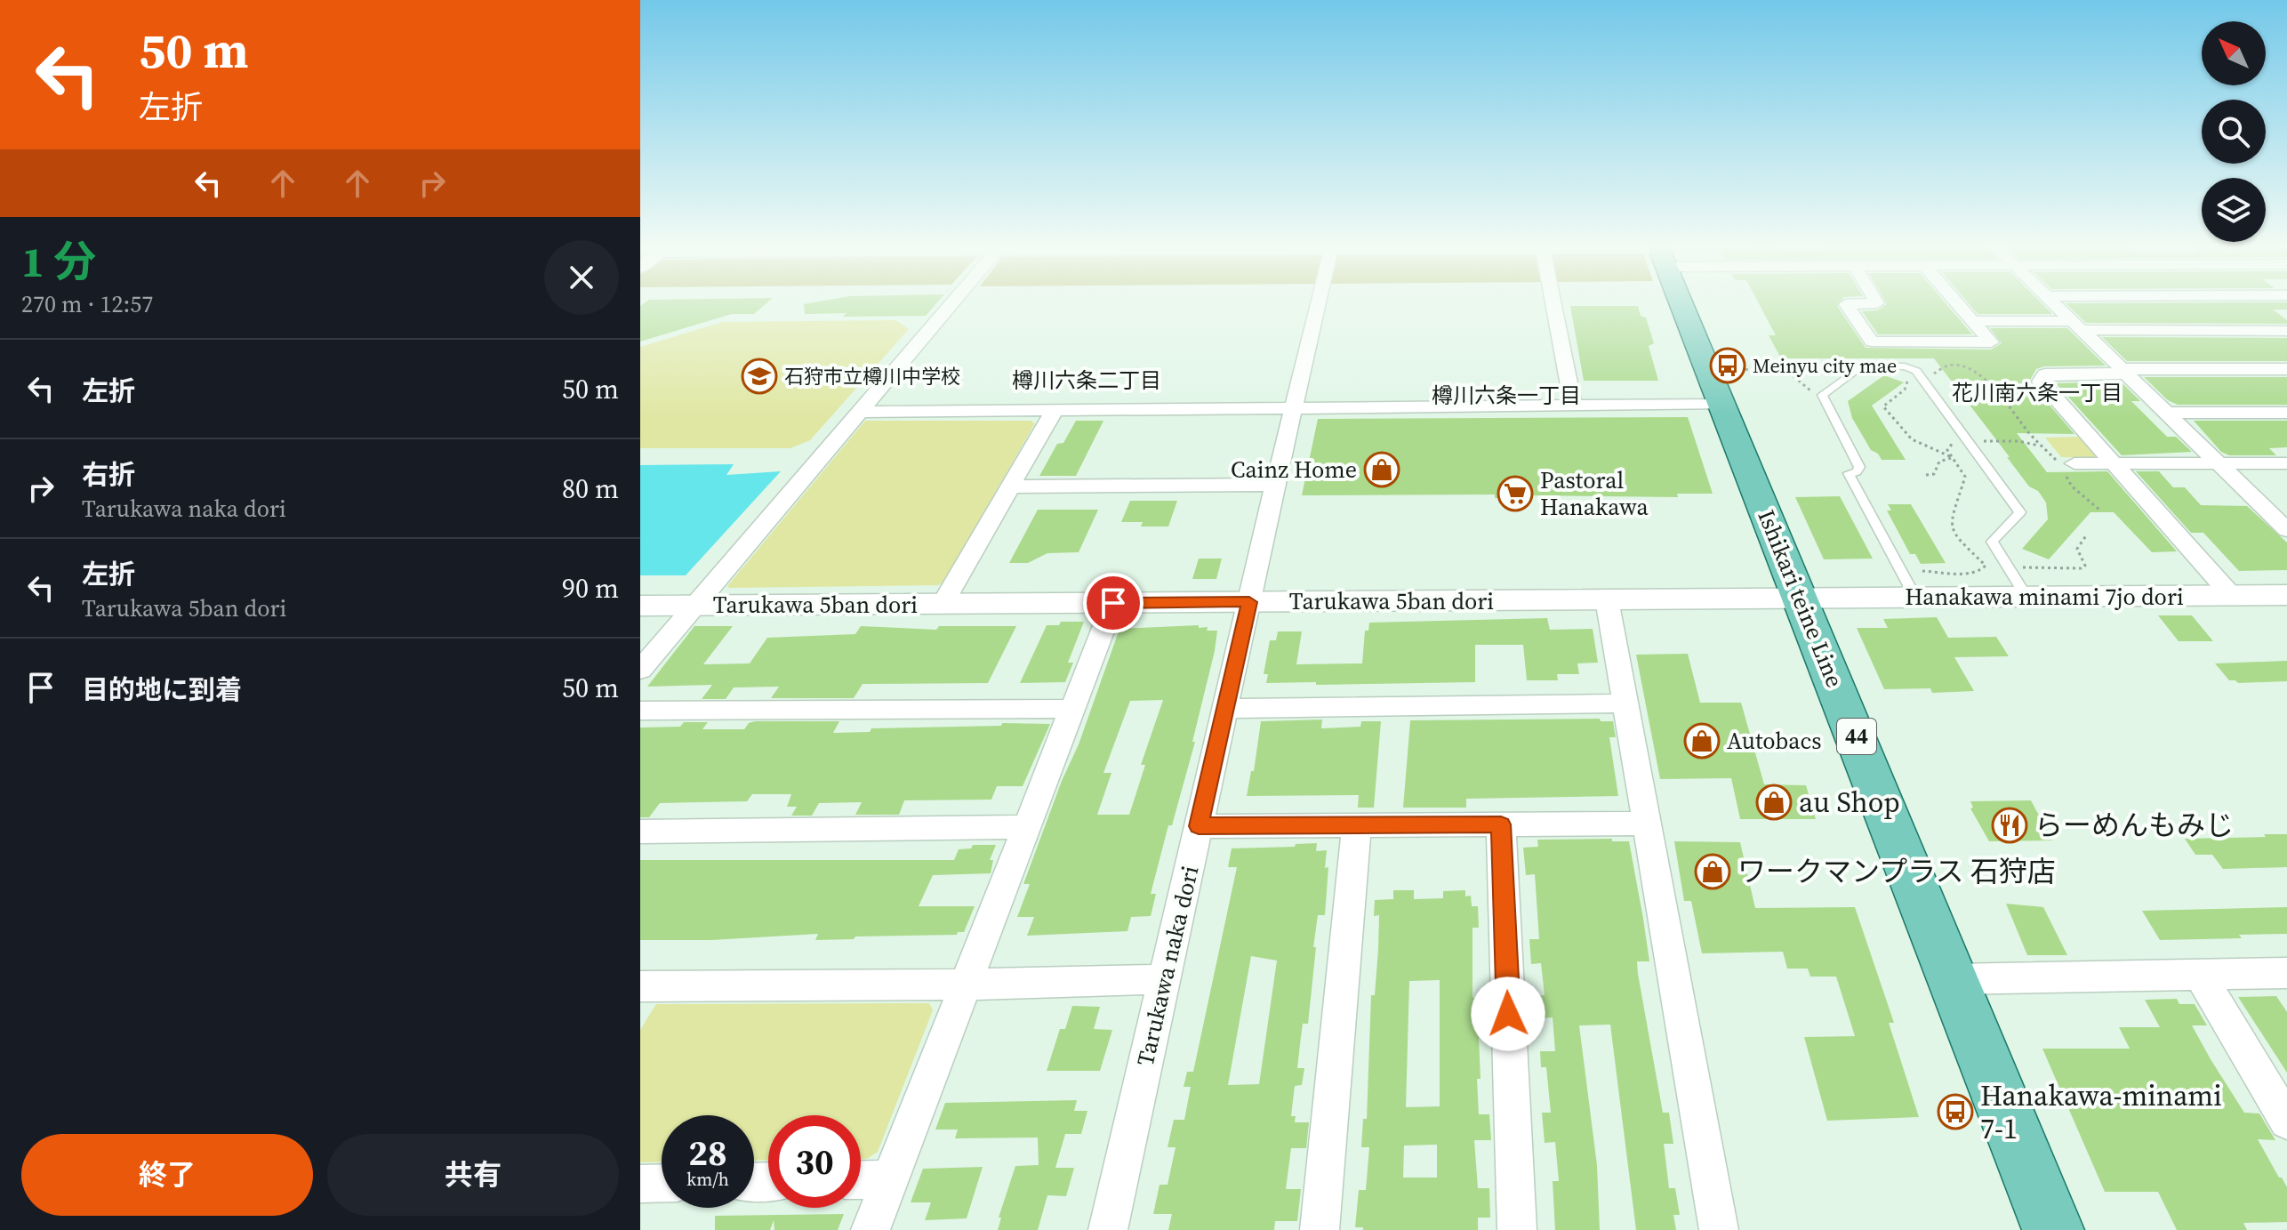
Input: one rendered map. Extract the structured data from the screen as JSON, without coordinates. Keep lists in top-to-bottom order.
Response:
{
  "streets": {
    "main road": ["Ishikari teine Line", "44"],
    "street": ["Hanakawa minami 7jo dori", "Tarukawa 5ban dori", "Tarukawa naka dori"]
  },
  "crossings": [
    ["Hanakawa minami 7jo dori", "Ishikari teine Line"],
    ["Hanakawa minami 7jo dori", "Tarukawa 5ban dori"],
    ["Ishikari teine Line", "Tarukawa 5ban dori"],
    ["Tarukawa 5ban dori", "Tarukawa naka dori"]
  ],
  "districts": ["樽川六条二丁目", "花川南六条一丁目", "樽川六条一丁目"],
  "places": {
    "bus stop": ["Meinyu city mae", "Hanakawa-minami 7-1"],
    "school or university": ["石狩市立樽川中学校"],
    "shop": [
      "Cainz Home",
      "Autobacs",
      "au Shop",
      "ワークマンプラス 石狩店"
    ],
    "supermarket": ["Pastoral Hanakawa"],
    "restaurant": ["らーめんもみじ"]
  },
  "north": "top left",
  "page": {
    "turn": ["50 m", "左折"],
    "heading": ["1 分", "270 m · 12:57"],
    "list": [
      {
        "name": "左折",
        "value": "50 m"
      },
      {
        "name": "右折",
        "note": "Tarukawa naka dori",
        "value": "80 m"
      },
      {
        "name": "左折",
        "note": "Tarukawa 5ban dori",
        "value": "90 m"
      },
      {
        "name": "目的地に到着",
        "value": "50 m"
      }
    ],
    "speed": "28 km/h",
    "limit": "30",
    "buttons": ["終了", "共有"]
  }
}
